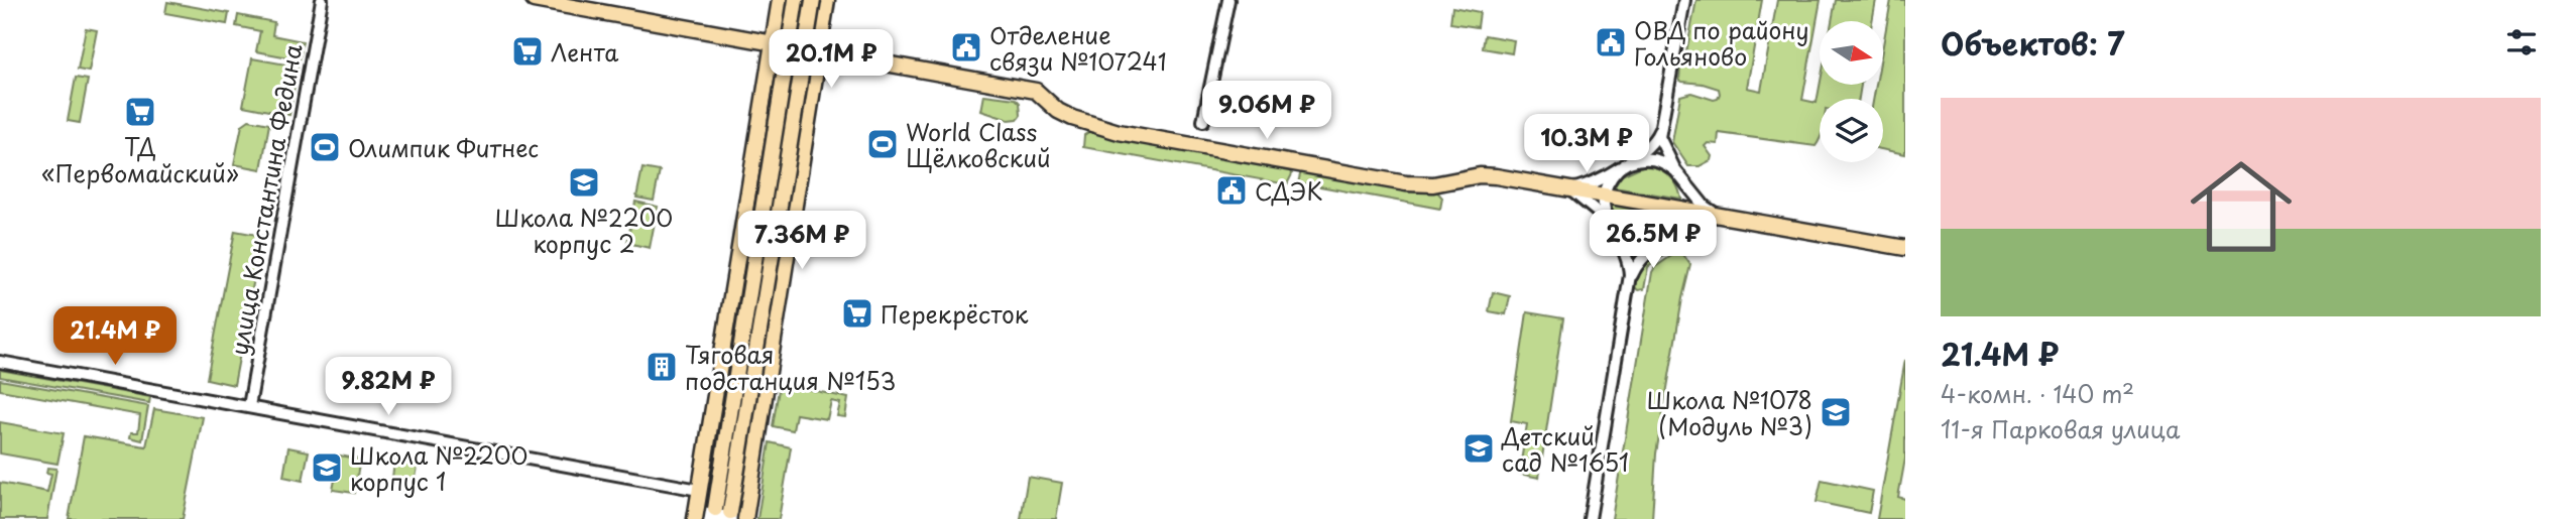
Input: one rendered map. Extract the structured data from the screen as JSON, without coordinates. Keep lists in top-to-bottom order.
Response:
{
  "streets": {
    "street": ["улица Константина Федина"]
  },
  "places": {
    "public building": ["ОВД по району Гольяново", "Отделение связи №107241", "СДЭК"],
    "supermarket": ["Лента", "ТД «Первомайский»", "Перекрёсток"],
    "sports": ["World Class Щёлковский", "Олимпик Фитнес"],
    "school or university": [
      "Школа №2200 корпус 2",
      "Школа №1078 (Модуль №3)",
      "Детский сад №1651",
      "Школа №2200 корпус 1"
    ],
    "building": ["Тяговая подстанция №153"]
  },
  "north": "right",
  "page": {
    "heading": "Объектов: 7",
    "price": [
      "20.1M ₽",
      "9.06M ₽",
      "10.3M ₽",
      "26.5M ₽",
      "7.36M ₽",
      "21.4M ₽",
      "9.82M ₽"
    ],
    "list": [
      {
        "name": "21.4M ₽",
        "note": "4-комн. · 140 m² · 11-я Парковая улица"
      }
    ]
  }
}
